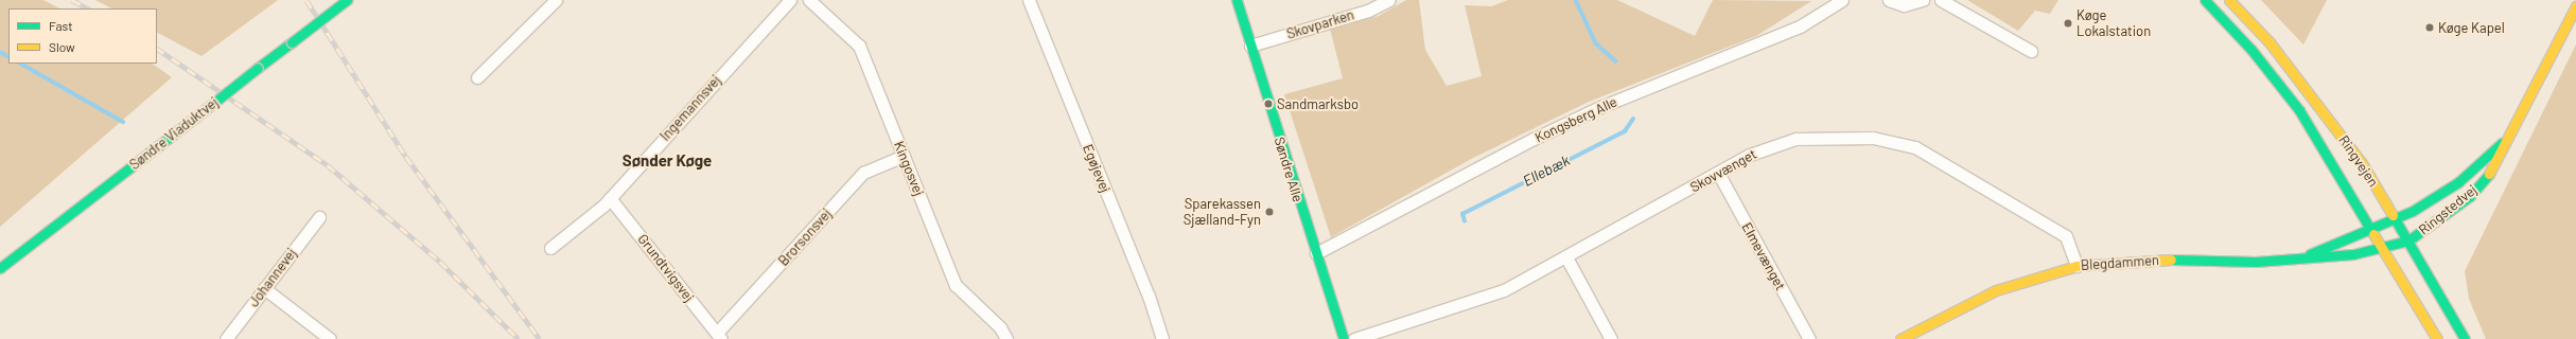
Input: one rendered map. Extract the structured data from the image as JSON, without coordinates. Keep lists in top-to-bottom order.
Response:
{
  "streets": {
    "main road": [
      "Søndre Viaduktvej",
      "Ringvejen",
      "Søndre Alle",
      "Ringstedvej",
      "Blegdammen"
    ],
    "street": [
      "Skovparken",
      "Ingemannsvej",
      "Kongsberg Alle",
      "Kingosvej",
      "Egøjevej",
      "Skovvænget",
      "Brorsonsvej",
      "Elmevænget",
      "Grundtvigsvej",
      "Johannevej"
    ]
  },
  "crossings": [
    ["Skovparken", "Søndre Alle"],
    ["Ingemannsvej", "Grundtvigsvej"],
    ["Kongsberg Alle", "Søndre Alle"],
    ["Ringvejen", "Ringstedvej"],
    ["Ringvejen", "Blegdammen"],
    ["Kingosvej", "Brorsonsvej"],
    ["Skovvænget", "Elmevænget"],
    ["Skovvænget", "Blegdammen"],
    ["Ringstedvej", "Blegdammen"],
    ["Brorsonsvej", "Grundtvigsvej"]
  ],
  "districts": ["Sønder Køge"],
  "water": ["Ellebæk"],
  "places": [
    "Køge Lokalstation",
    "Køge Kapel",
    "Sandmarksbo",
    "Sparekassen Sjælland-Fyn"
  ],
  "legend": ["Fast", "Slow"]
}
